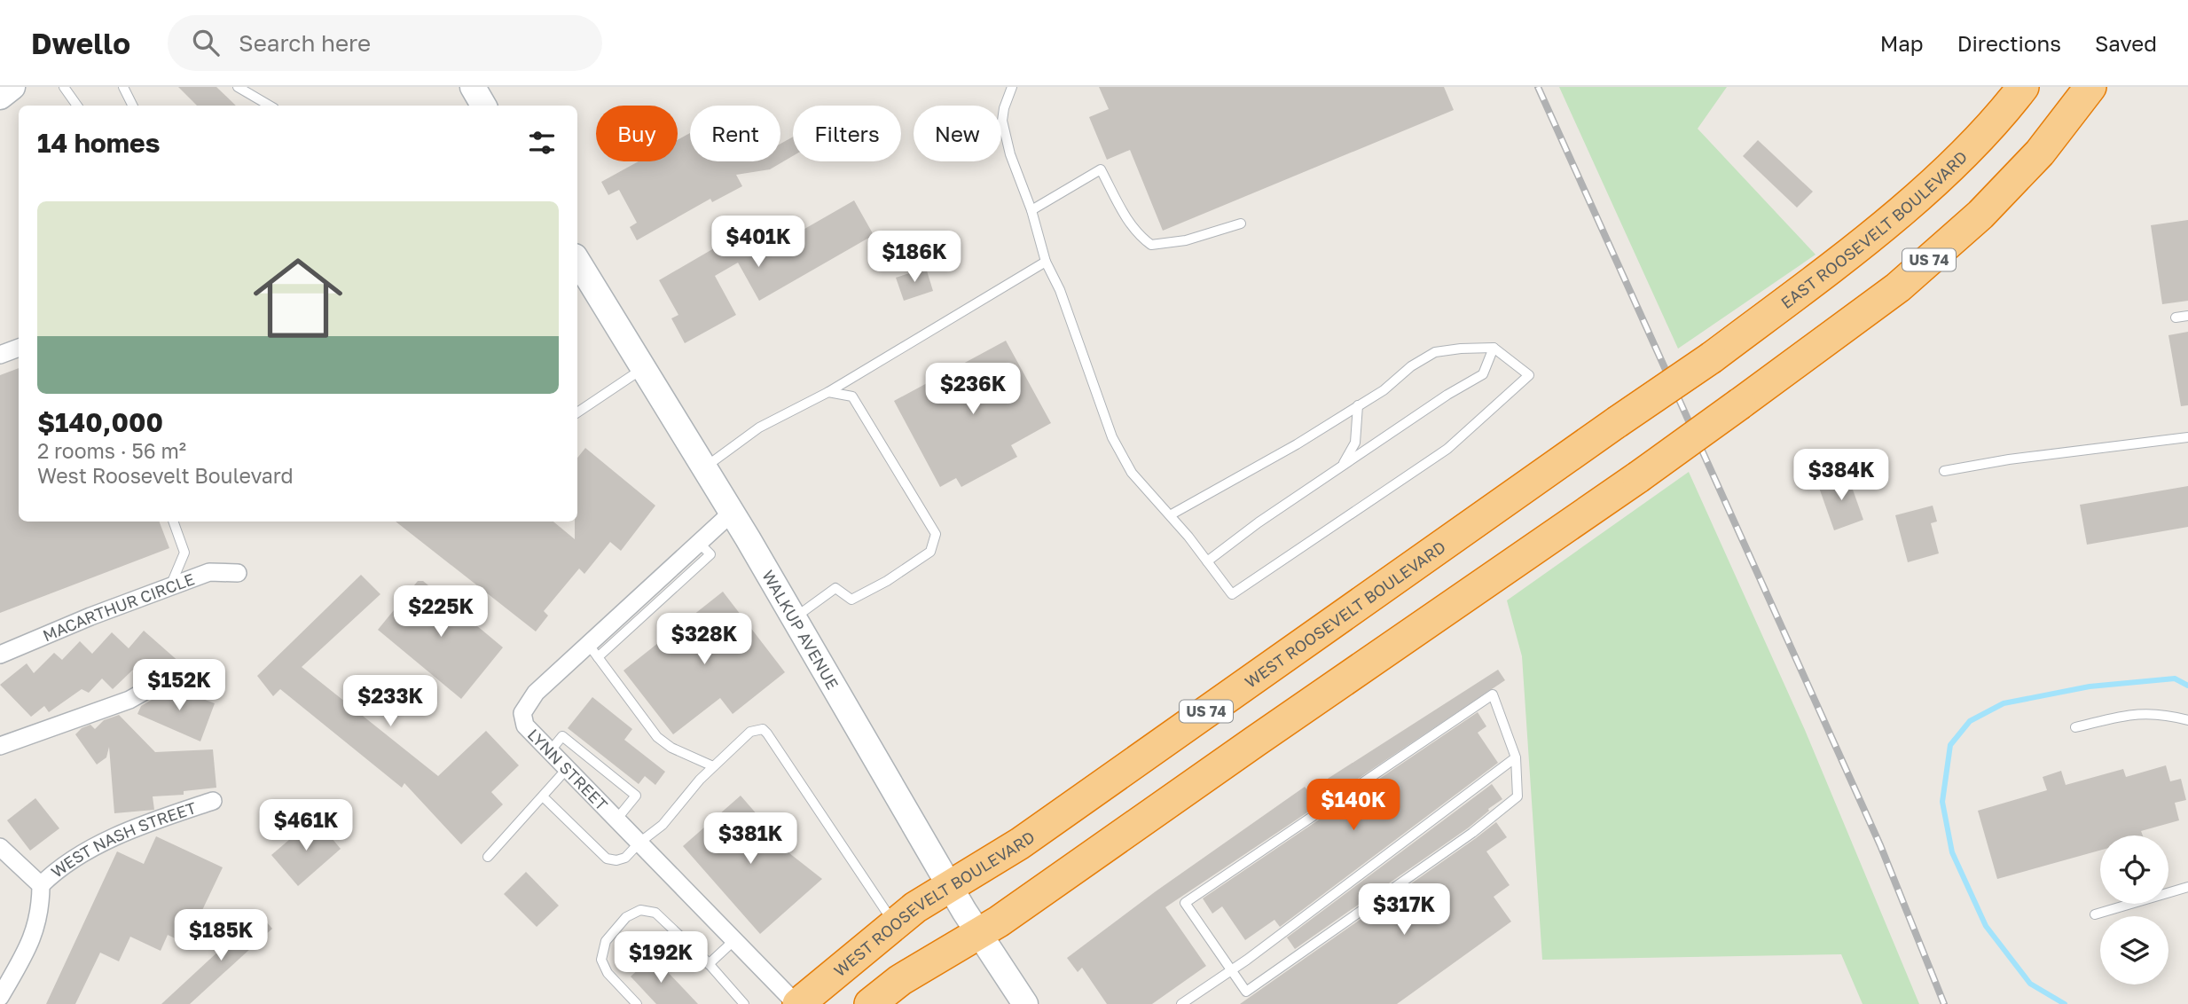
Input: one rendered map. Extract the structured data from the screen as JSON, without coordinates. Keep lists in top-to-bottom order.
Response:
{
  "streets": {
    "highway": ["EAST ROOSEVELT BOULEVARD", "US 74", "WEST ROOSEVELT BOULEVARD"],
    "street": [
      "MACARTHUR CIRCLE",
      "WALKUP AVENUE",
      "LYNN STREET",
      "WEST NASH STREET"
    ]
  },
  "crossings": [
    ["EAST ROOSEVELT BOULEVARD", "WEST ROOSEVELT BOULEVARD"],
    ["US 74", "WALKUP AVENUE"],
    ["WEST ROOSEVELT BOULEVARD", "WALKUP AVENUE"],
    ["WEST ROOSEVELT BOULEVARD", "LYNN STREET"],
    ["WALKUP AVENUE", "LYNN STREET"]
  ],
  "page": {
    "header": "Dwello",
    "search": "Search here",
    "nav": ["Map", "Directions", "Saved"],
    "chip": [
      "Buy",
      "Rent",
      "Filters",
      "New"
    ],
    "heading": "14 homes",
    "list": [
      {
        "name": "$140,000",
        "note": "2 rooms · 56 m² · West Roosevelt Boulevard"
      }
    ],
    "price": [
      "$401K",
      "$186K",
      "$236K",
      "$384K",
      "$225K",
      "$328K",
      "$152K",
      "$233K",
      "$140K",
      "$461K",
      "$381K",
      "$317K",
      "$185K",
      "$192K"
    ]
  }
}
